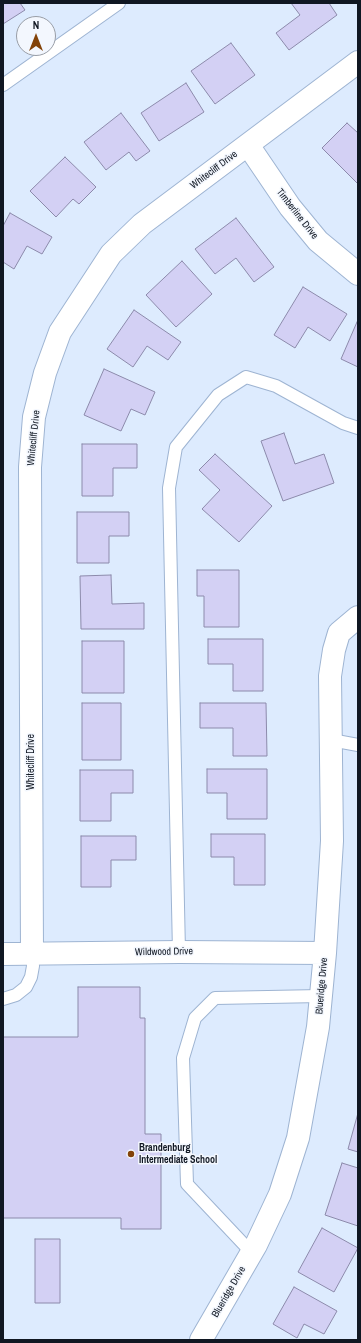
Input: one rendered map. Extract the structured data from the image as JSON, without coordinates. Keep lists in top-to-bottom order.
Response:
{
  "streets": {
    "street": [
      "Whitecliff Drive",
      "Timberline Drive",
      "Wildwood Drive",
      "Blueridge Drive"
    ]
  },
  "crossings": [
    ["Whitecliff Drive", "Timberline Drive"],
    ["Whitecliff Drive", "Wildwood Drive"],
    ["Wildwood Drive", "Blueridge Drive"]
  ],
  "places": ["Brandenburg Intermediate School"],
  "north": "top"
}
